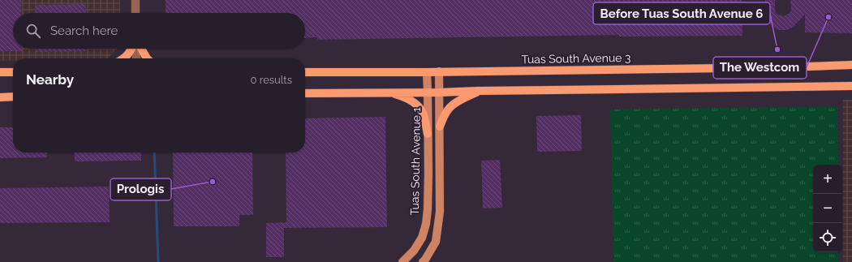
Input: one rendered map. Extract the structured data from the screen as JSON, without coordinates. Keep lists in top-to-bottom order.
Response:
{
  "streets": {
    "main road": ["Tuas South Avenue 3", "Tuas South Avenue 1"]
  },
  "crossings": [
    ["Tuas South Avenue 3", "Tuas South Avenue 1"]
  ],
  "places": ["The Westcom", "Before Tuas South Avenue 6", "Prologis"],
  "page": {
    "search": "Search here",
    "heading": ["Nearby", "0 results"],
    "map_buttons": ["+", "−"]
  }
}
